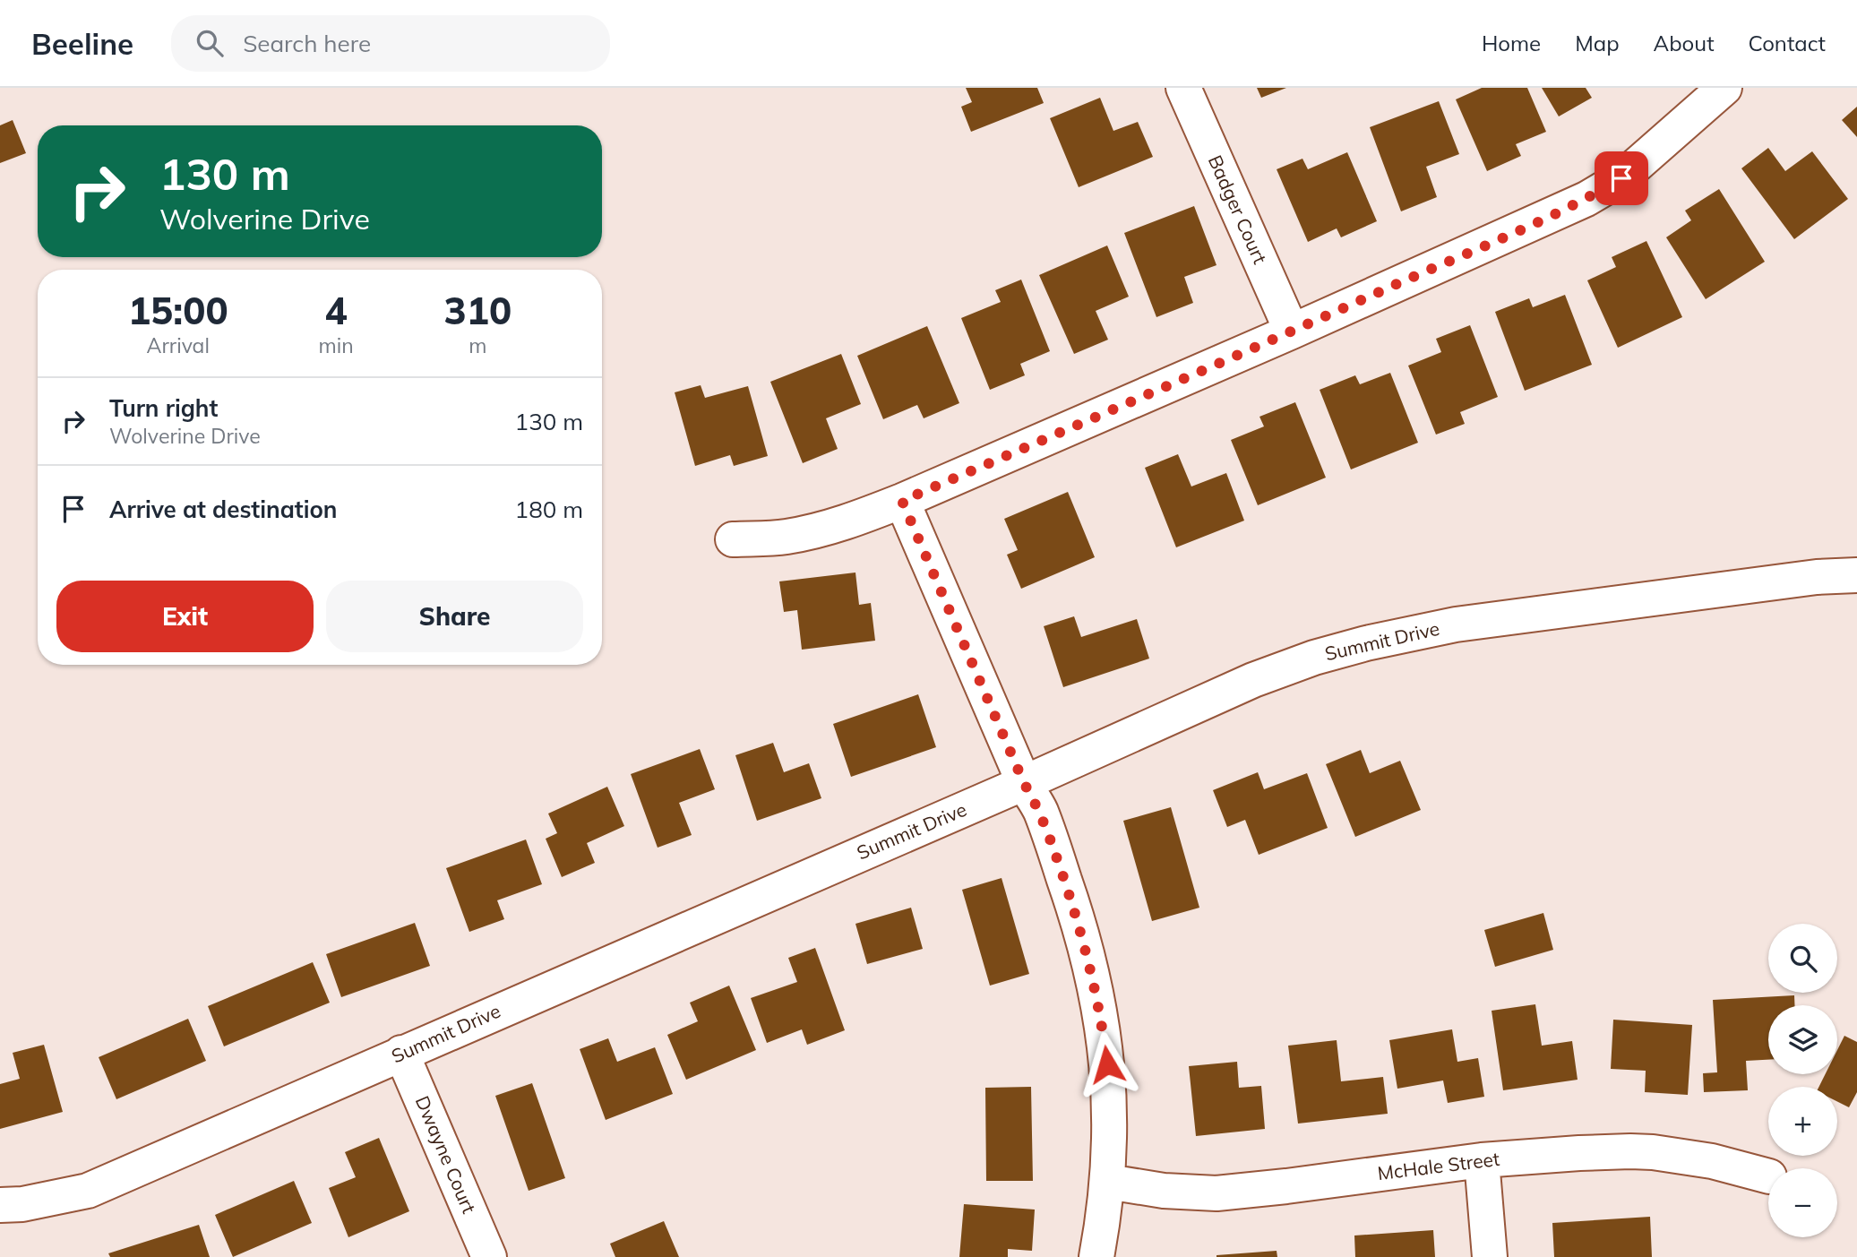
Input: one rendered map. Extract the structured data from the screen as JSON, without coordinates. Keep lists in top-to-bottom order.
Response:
{
  "streets": {
    "street": [
      "Badger Court",
      "Summit Drive",
      "Dwayne Court",
      "McHale Street"
    ]
  },
  "crossings": [
    ["Summit Drive", "Dwayne Court"]
  ],
  "page": {
    "header": "Beeline",
    "search": "Search here",
    "nav": [
      "Home",
      "Map",
      "About",
      "Contact"
    ],
    "turn": ["130 m", "Wolverine Drive"],
    "eta": [
      "15:00",
      "Arrival",
      "4",
      "min",
      "310",
      "m"
    ],
    "list": [
      {
        "name": "Turn right",
        "note": "Wolverine Drive",
        "value": "130 m"
      },
      {
        "name": "Arrive at destination",
        "value": "180 m"
      }
    ],
    "buttons": ["Exit", "Share"],
    "map_buttons": ["+", "−"]
  }
}
